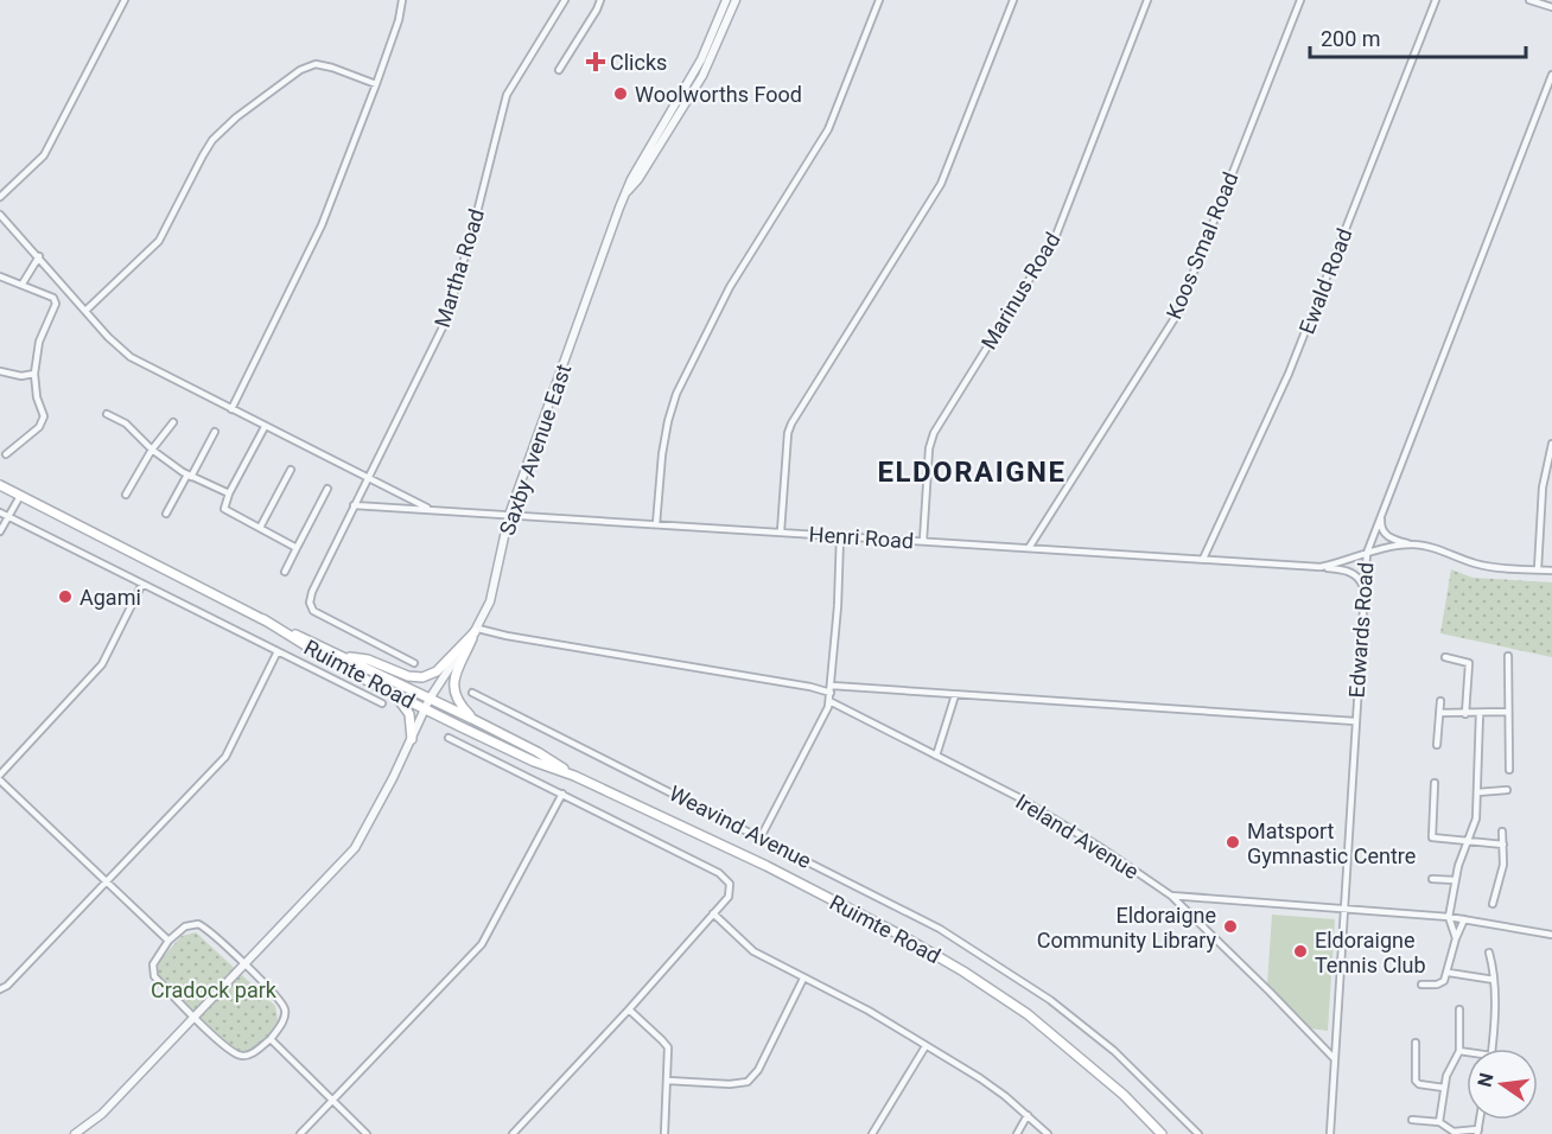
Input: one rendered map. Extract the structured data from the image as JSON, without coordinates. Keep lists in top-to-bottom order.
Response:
{
  "streets": {
    "main road": ["Ruimte Road"],
    "street": [
      "Koos Smal Road",
      "Martha Road",
      "Ewald Road",
      "Marinus Road",
      "Saxby Avenue East",
      "Henri Road",
      "Edwards Road",
      "Weavind Avenue",
      "Ireland Avenue"
    ]
  },
  "crossings": [
    ["Koos Smal Road", "Henri Road"],
    ["Martha Road", "Henri Road"],
    ["Ewald Road", "Henri Road"],
    ["Marinus Road", "Henri Road"],
    ["Saxby Avenue East", "Henri Road"],
    ["Saxby Avenue East", "Ruimte Road"],
    ["Henri Road", "Edwards Road"],
    ["Edwards Road", "Ireland Avenue"]
  ],
  "districts": ["ELDORAIGNE"],
  "parks": ["Cradock park"],
  "places": {
    "health": ["Clicks"],
    "other": [
      "Woolworths Food",
      "Agami",
      "Matsport Gymnastic Centre",
      "Eldoraigne Community Library",
      "Eldoraigne Tennis Club"
    ]
  },
  "scale_bar": "200 m",
  "north": "left"
}
